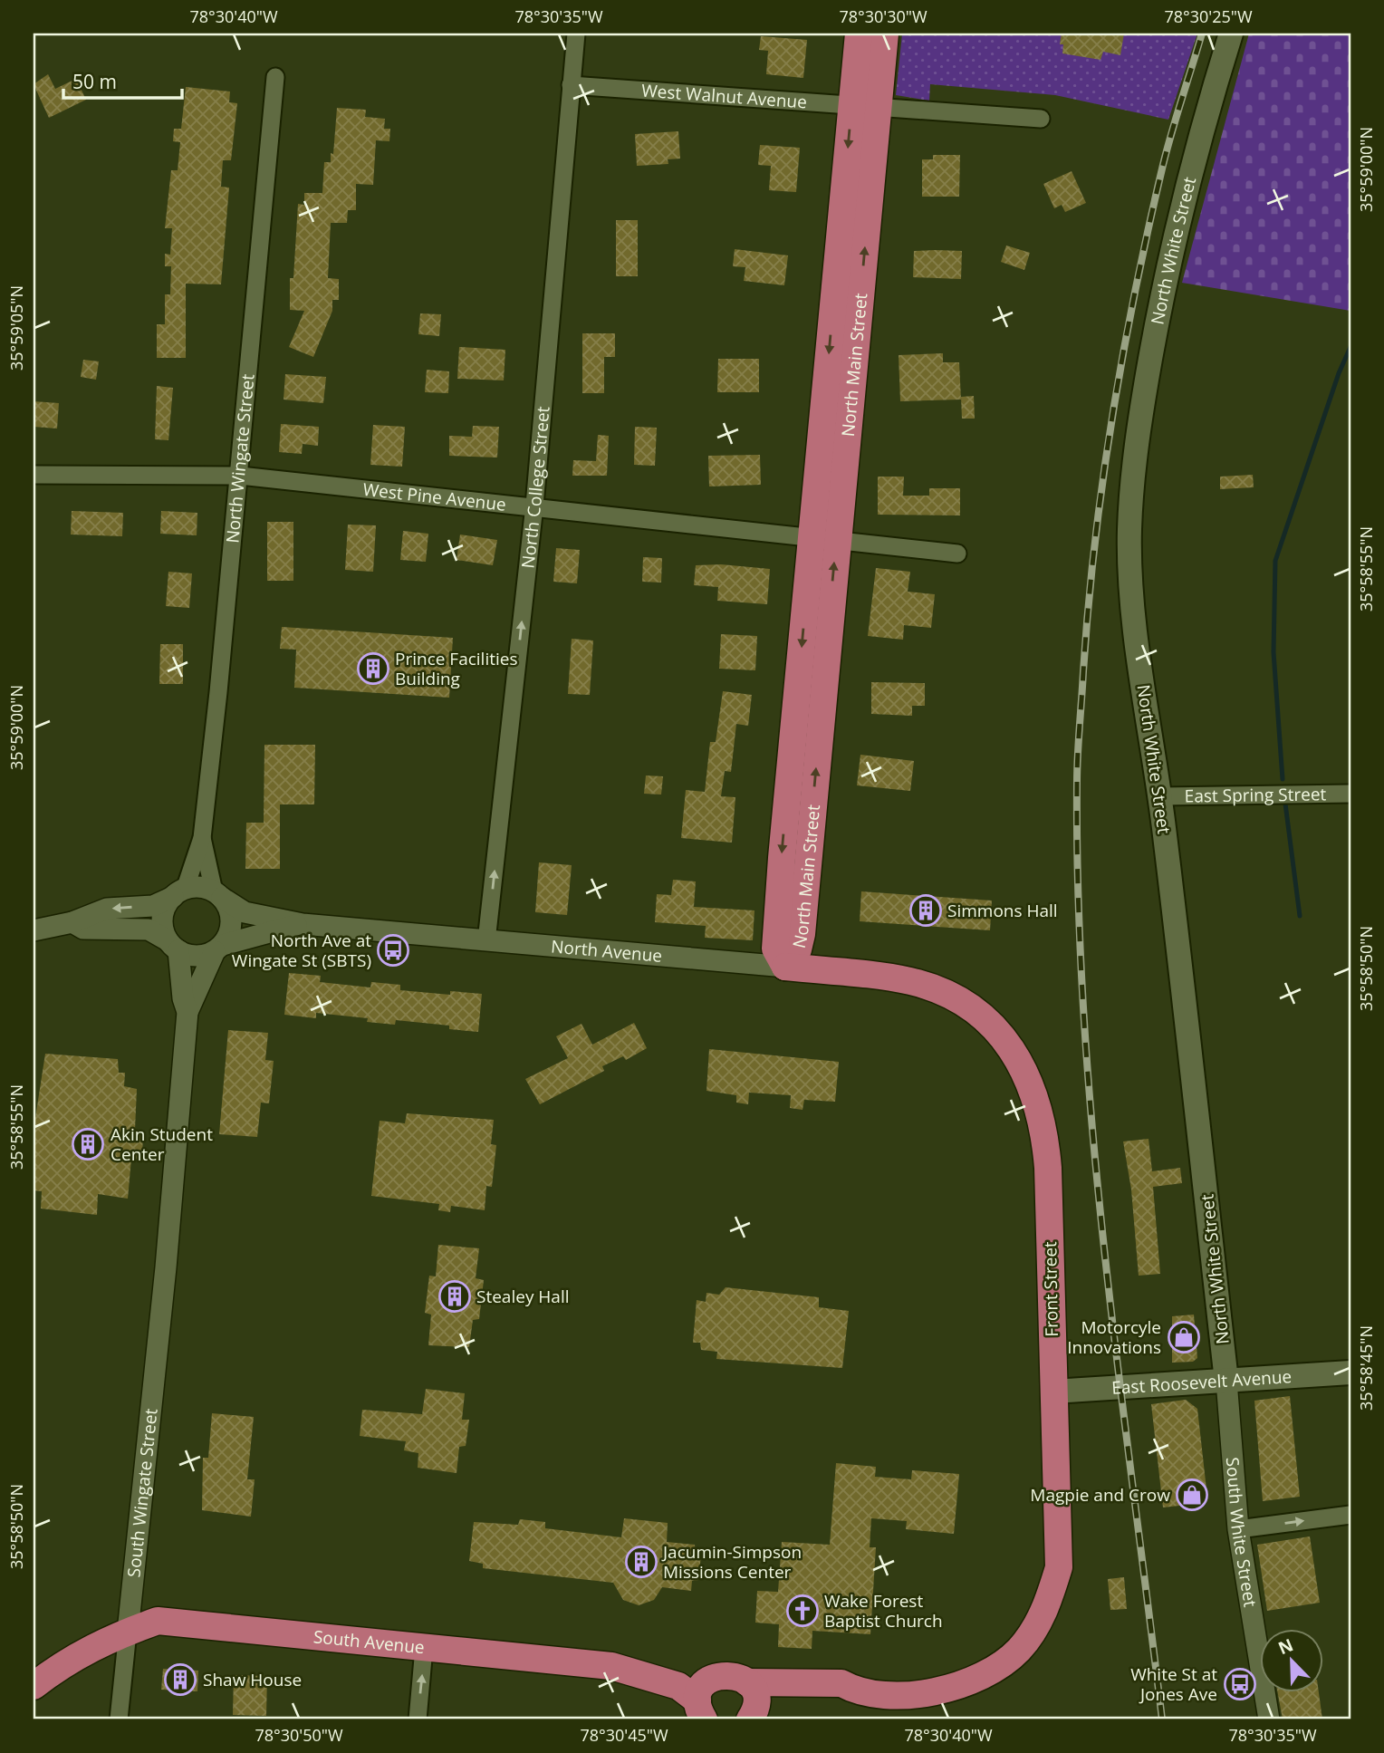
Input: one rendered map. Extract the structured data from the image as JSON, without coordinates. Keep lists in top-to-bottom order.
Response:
{
  "streets": {
    "main road": [
      "North White Street",
      "North Main Street",
      "North Avenue",
      "Front Street",
      "East Roosevelt Avenue",
      "South Avenue"
    ],
    "street": [
      "West Walnut Avenue",
      "North Wingate Street",
      "North College Street",
      "West Pine Avenue",
      "East Spring Street",
      "South Wingate Street",
      "South White Street"
    ]
  },
  "crossings": [
    ["West Walnut Avenue", "North Main Street"],
    ["West Walnut Avenue", "North College Street"],
    ["North White Street", "East Spring Street"],
    ["North White Street", "East Roosevelt Avenue"],
    ["North White Street", "South White Street"],
    ["North Main Street", "West Pine Avenue"],
    ["North Main Street", "North Avenue"],
    ["North Wingate Street", "West Pine Avenue"],
    ["North Wingate Street", "North Avenue"],
    ["North College Street", "West Pine Avenue"],
    ["North College Street", "North Avenue"],
    ["North Avenue", "Front Street"],
    ["Front Street", "East Roosevelt Avenue"],
    ["Front Street", "South Avenue"],
    ["East Roosevelt Avenue", "South White Street"],
    ["South Wingate Street", "South Avenue"]
  ],
  "one_way": ["North College Street"],
  "places": {
    "building": [
      "Prince Facilities Building",
      "Simmons Hall",
      "Akin Student Center",
      "Stealey Hall",
      "Jacumin-Simpson Missions Center",
      "Shaw House"
    ],
    "bus stop": ["North Ave at Wingate St (SBTS)", "White St at Jones Ave"],
    "shop": ["Motorcyle Innovations", "Magpie and Crow"],
    "church": ["Wake Forest Baptist Church"]
  },
  "scale_bar": "50 m",
  "north": "top left",
  "coordinates": [
    "78°30'40\"W",
    "78°30'35\"W",
    "78°30'30\"W",
    "78°30'25\"W",
    "35°59'00\"N",
    "35°59'05\"N",
    "35°58'55\"N",
    "35°58'50\"N",
    "35°58'45\"N",
    "78°30'50\"W",
    "78°30'45\"W"
  ]
}
